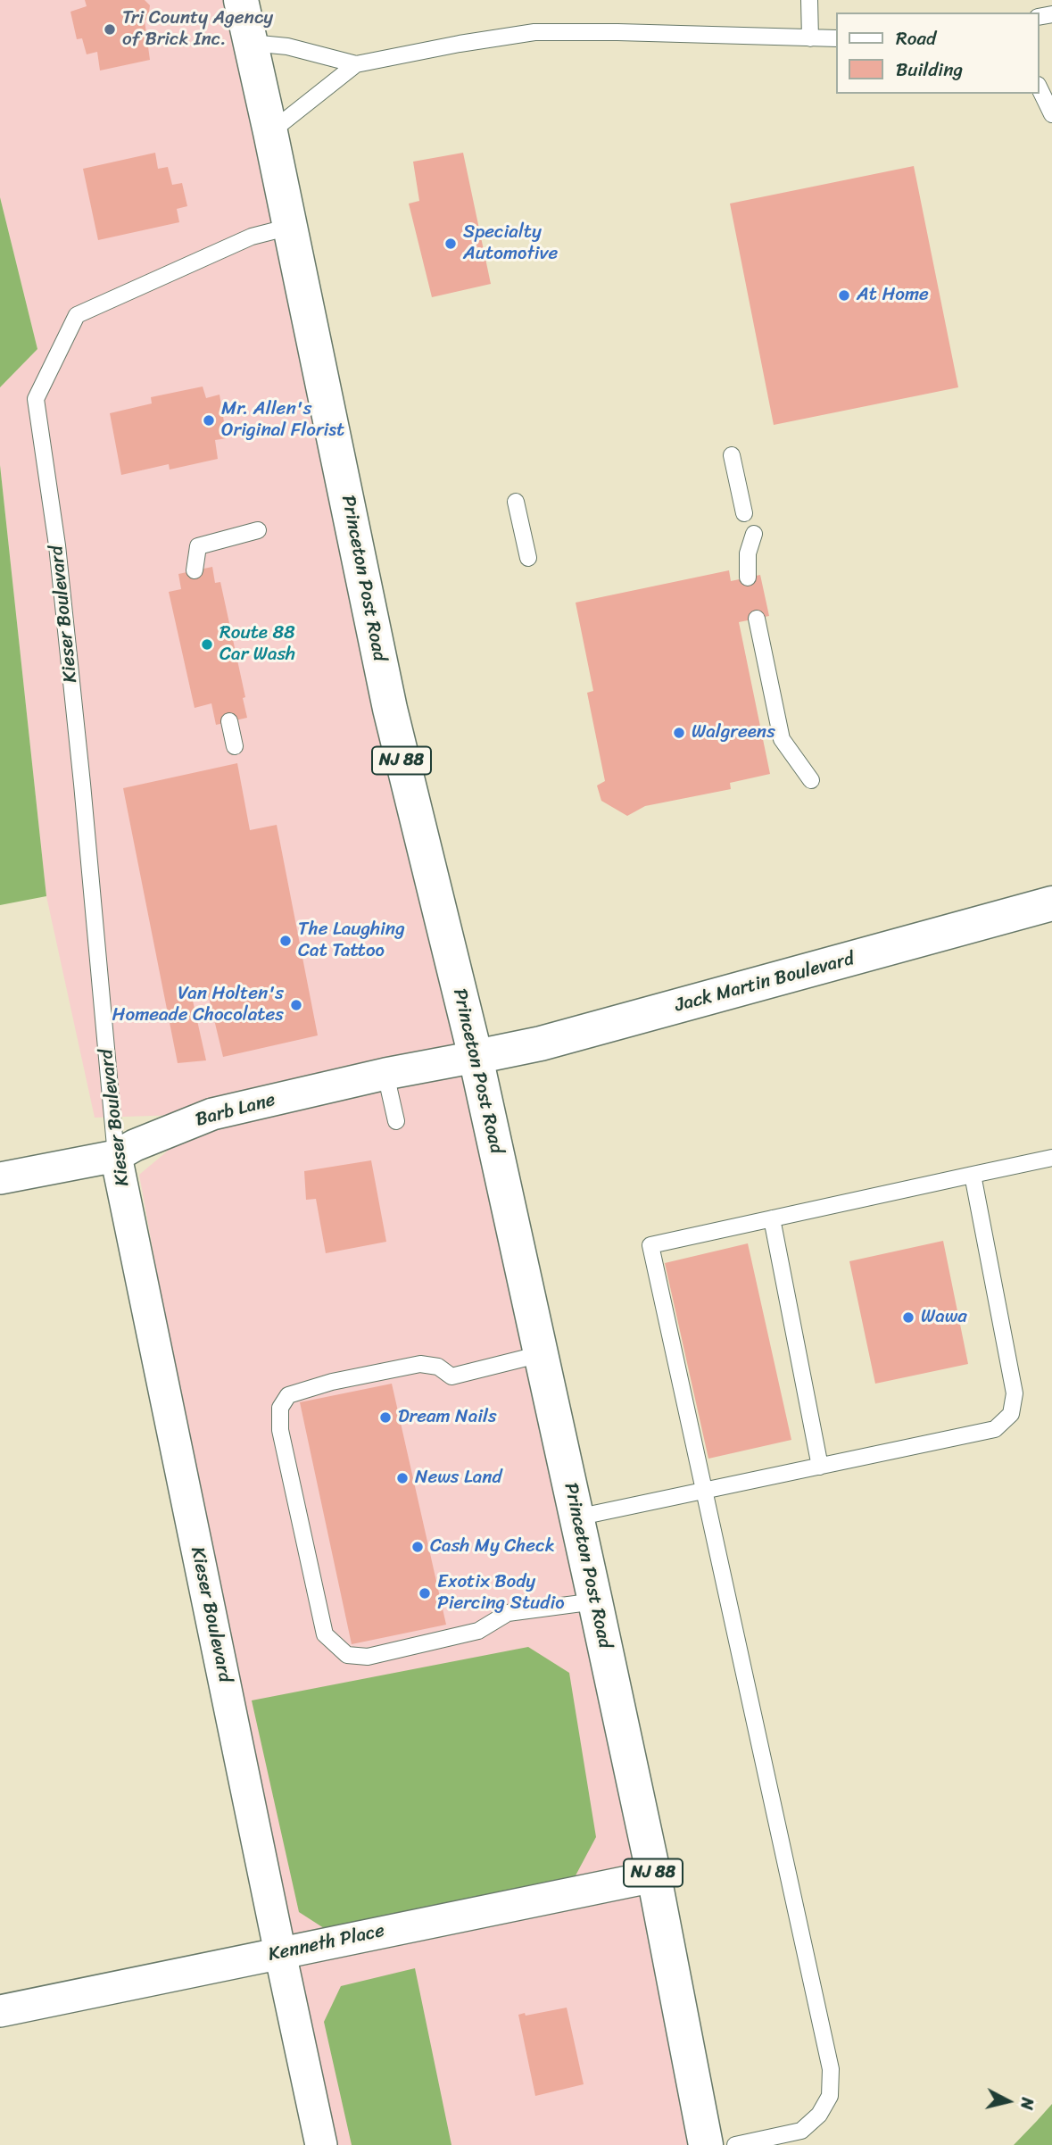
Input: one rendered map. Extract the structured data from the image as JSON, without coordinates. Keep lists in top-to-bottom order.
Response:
{
  "streets": {
    "main road": ["Princeton Post Road", "NJ 88", "Jack Martin Boulevard"],
    "street": ["Kieser Boulevard", "Barb Lane", "Kenneth Place"]
  },
  "crossings": [
    ["Princeton Post Road", "Kieser Boulevard"],
    ["Princeton Post Road", "Jack Martin Boulevard"],
    ["Princeton Post Road", "Barb Lane"],
    ["Princeton Post Road", "Kenneth Place"],
    ["Kieser Boulevard", "Barb Lane"],
    ["Kieser Boulevard", "Kenneth Place"],
    ["Jack Martin Boulevard", "Barb Lane"]
  ],
  "places": [
    "Tri County Agency of Brick Inc.",
    "Specialty Automotive",
    "At Home",
    "Mr. Allen's Original Florist",
    "Route 88 Car Wash",
    "Walgreens",
    "The Laughing Cat Tattoo",
    "Van Holten's Homeade Chocolates",
    "Wawa",
    "Dream Nails",
    "News Land",
    "Cash My Check",
    "Exotix Body Piercing Studio"
  ],
  "legend": ["Road", "Building"],
  "north": "right"
}
